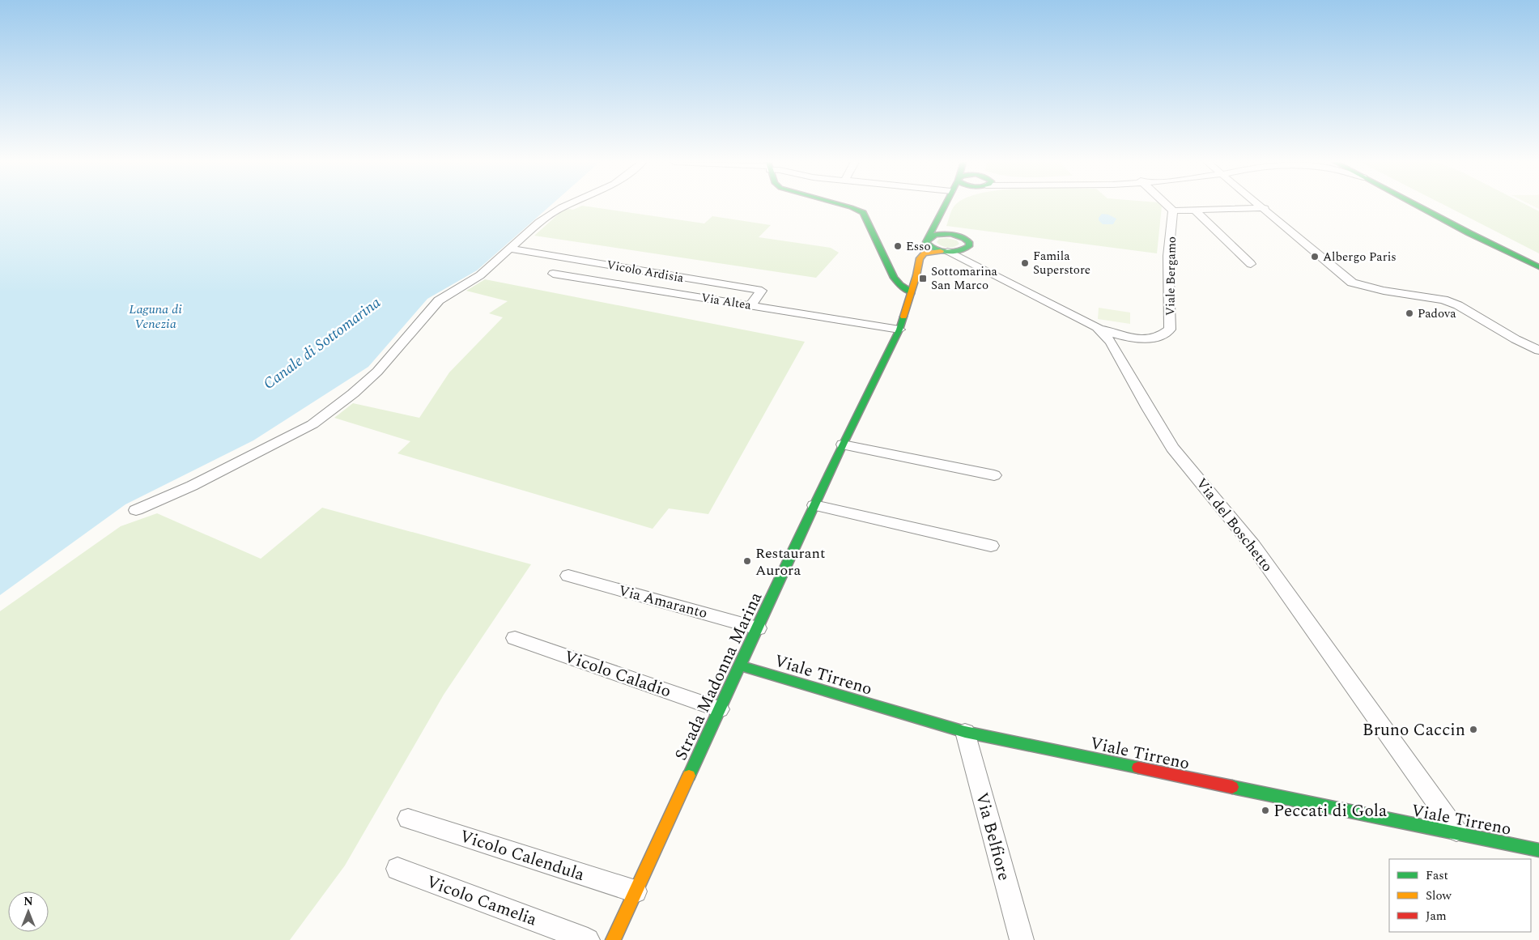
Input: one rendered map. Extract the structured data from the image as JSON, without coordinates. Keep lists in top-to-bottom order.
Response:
{
  "streets": {
    "street": [
      "Vicolo Ardisia",
      "Viale Bergamo",
      "Via Altea",
      "Via del Boschetto",
      "Via Amaranto",
      "Vicolo Caladio",
      "Viale Tirreno",
      "Strada Madonna Marina",
      "Via Belfiore",
      "Vicolo Calendula",
      "Vicolo Camelia"
    ]
  },
  "crossings": [
    ["Vicolo Ardisia", "Via Altea"],
    ["Viale Bergamo", "Via del Boschetto"],
    ["Via Altea", "Strada Madonna Marina"],
    ["Via del Boschetto", "Viale Tirreno"],
    ["Via del Boschetto", "Strada Madonna Marina"],
    ["Via Amaranto", "Strada Madonna Marina"],
    ["Vicolo Caladio", "Strada Madonna Marina"],
    ["Viale Tirreno", "Strada Madonna Marina"],
    ["Viale Tirreno", "Via Belfiore"],
    ["Strada Madonna Marina", "Vicolo Calendula"]
  ],
  "water": ["Laguna di Venezia", "Canale di Sottomarina"],
  "places": {
    "other": [
      "Esso",
      "Albergo Paris",
      "Famila Superstore",
      "Padova",
      "Restaurant Aurora",
      "Bruno Caccin",
      "Peccati di Gola"
    ],
    "transit": ["Sottomarina San Marco"]
  },
  "legend": ["Fast", "Slow", "Jam"],
  "north": "top"
}
